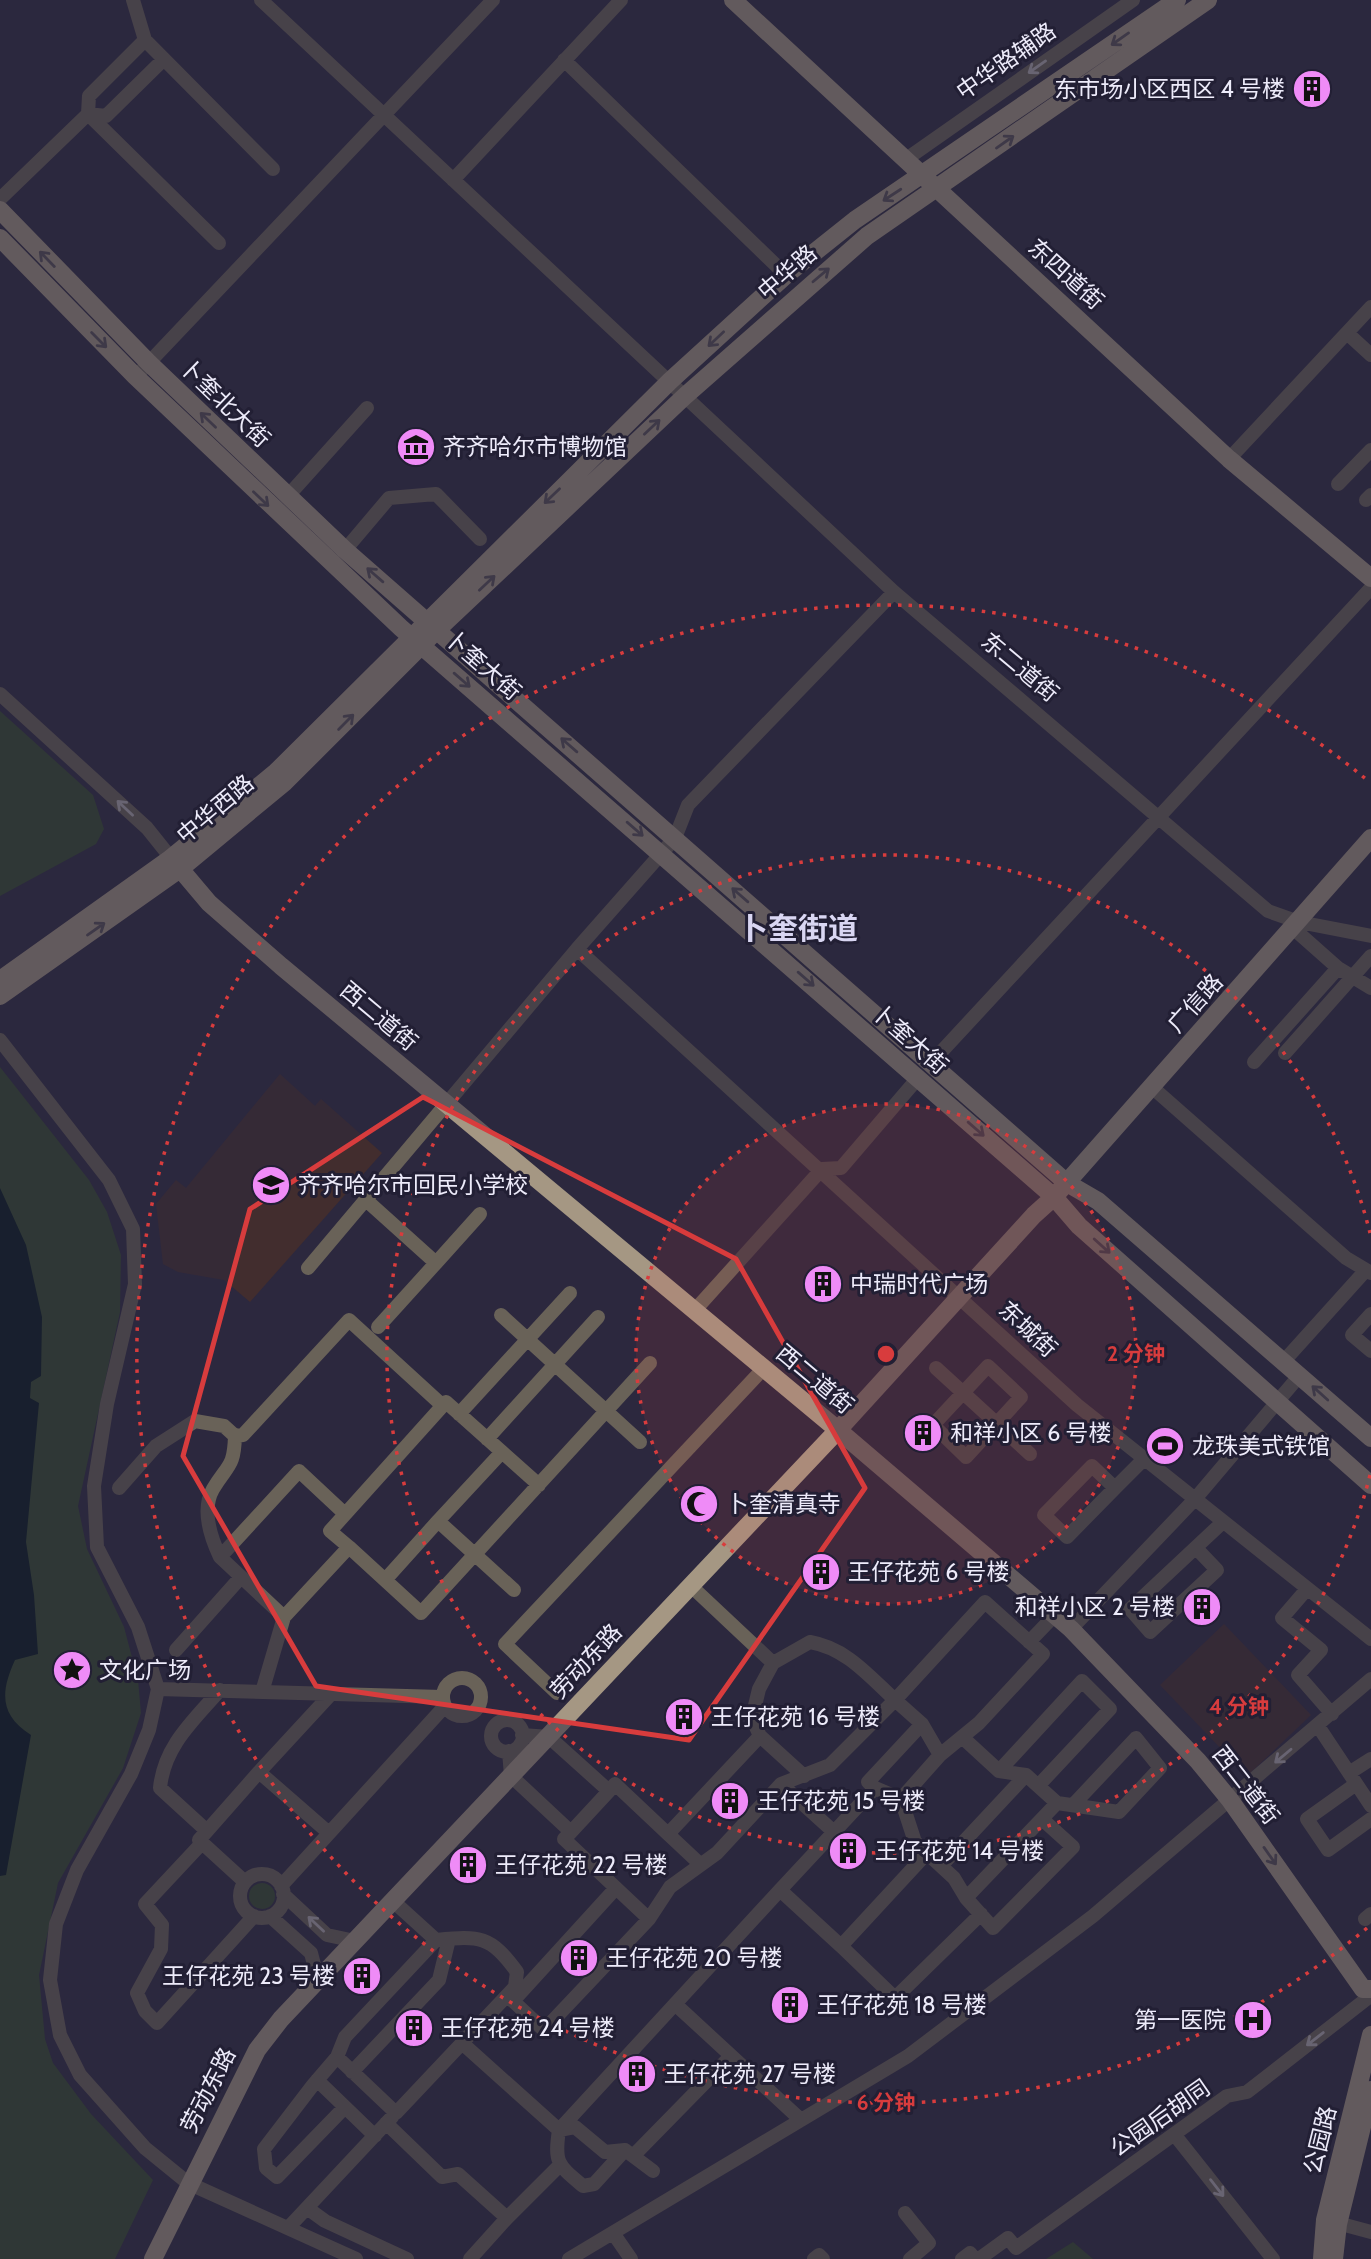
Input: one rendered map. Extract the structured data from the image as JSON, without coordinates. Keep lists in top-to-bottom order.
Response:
{
  "streets": {
    "main road": [
      "中华路",
      "东四道街",
      "卜奎北大街",
      "卜奎大街",
      "中华西路",
      "广信路",
      "西二道街",
      "劳动东路",
      "公园路"
    ],
    "street": [
      "中华路辅路",
      "东二道街",
      "东城街",
      "公园后胡同"
    ]
  },
  "crossings": [
    ["中华路辅路", "东四道街"],
    ["中华路", "东四道街"],
    ["中华路", "卜奎北大街"],
    ["中华路", "卜奎大街"],
    ["中华路", "东二道街"],
    ["中华路", "中华西路"],
    ["卜奎北大街", "卜奎大街"],
    ["卜奎北大街", "中华西路"],
    ["卜奎大街", "中华西路"],
    ["卜奎大街", "广信路"],
    ["卜奎大街", "劳动东路"],
    ["东二道街", "广信路"],
    ["中华西路", "西二道街"],
    ["广信路", "劳动东路"],
    ["西二道街", "劳动东路"],
    ["西二道街", "公园后胡同"],
    ["东城街", "劳动东路"]
  ],
  "one_way": ["中华路辅路", "公园后胡同"],
  "districts": ["卜奎街道"],
  "places": {
    "building": [
      "东市场小区西区 4 号楼",
      "中瑞时代广场",
      "和祥小区 6 号楼",
      "王仔花苑 6 号楼",
      "和祥小区 2 号楼",
      "王仔花苑 16 号楼",
      "王仔花苑 15 号楼",
      "王仔花苑 14 号楼",
      "王仔花苑 22 号楼",
      "王仔花苑 20 号楼",
      "王仔花苑 23 号楼",
      "王仔花苑 18 号楼",
      "王仔花苑 24 号楼",
      "王仔花苑 27 号楼"
    ],
    "museum": ["齐齐哈尔市博物馆"],
    "school or university": ["齐齐哈尔市回民小学校"],
    "sports": ["龙珠美式铁馆"],
    "mosque": ["卜奎清真寺"],
    "place": ["文化广场"],
    "hospital": ["第一医院"]
  },
  "rings": ["2 分钟", "4 分钟", "6 分钟"]
}
